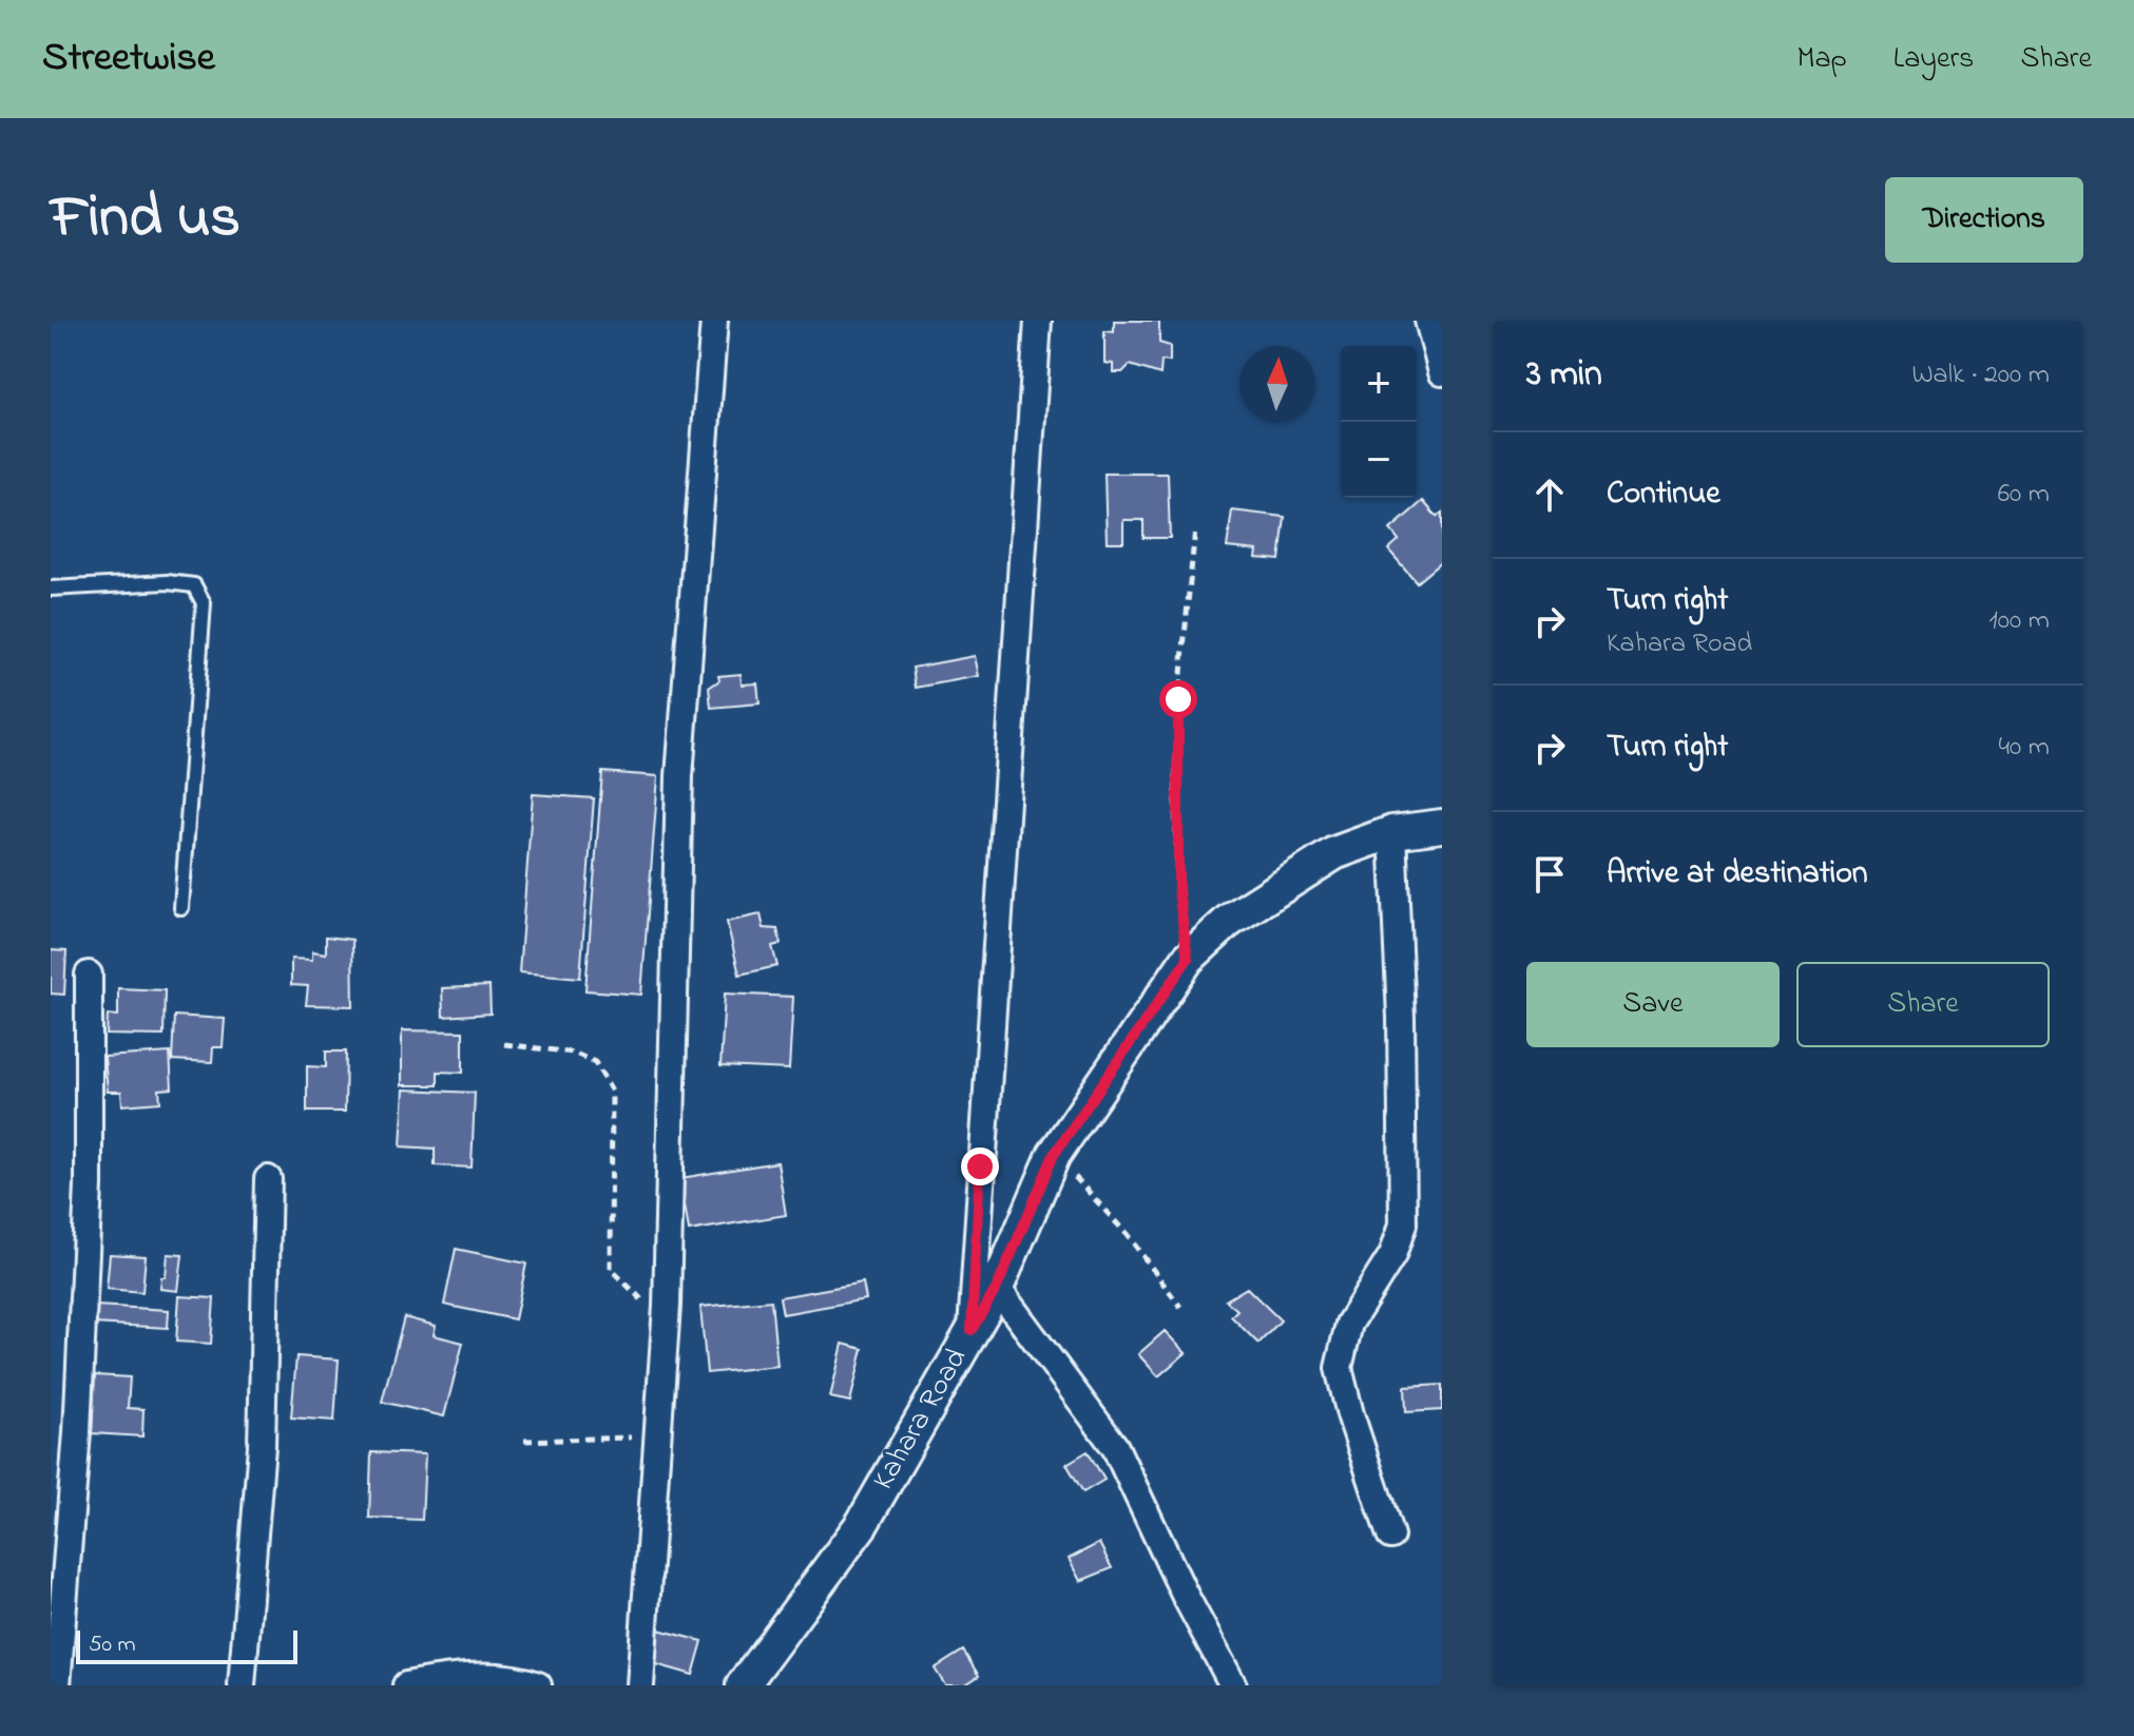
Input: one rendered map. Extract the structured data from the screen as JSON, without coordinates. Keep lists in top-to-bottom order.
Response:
{
  "streets": {
    "street": ["Kahara Road"]
  },
  "scale_bar": "50 m",
  "north": "top",
  "page": {
    "header": "Streetwise",
    "nav": ["Map", "Layers", "Share"],
    "title": "Find us",
    "buttons": [
      "Directions",
      ["Save", "Share"]
    ],
    "heading": ["3 min", "Walk · 200 m"],
    "map_buttons": ["+", "−"],
    "list": [
      ["Continue", "60 m"],
      ["Turn right", "Kahara Road", "100 m"],
      ["Turn right", "40 m"],
      "Arrive at destination"
    ],
    "scale": "50 m"
  }
}
